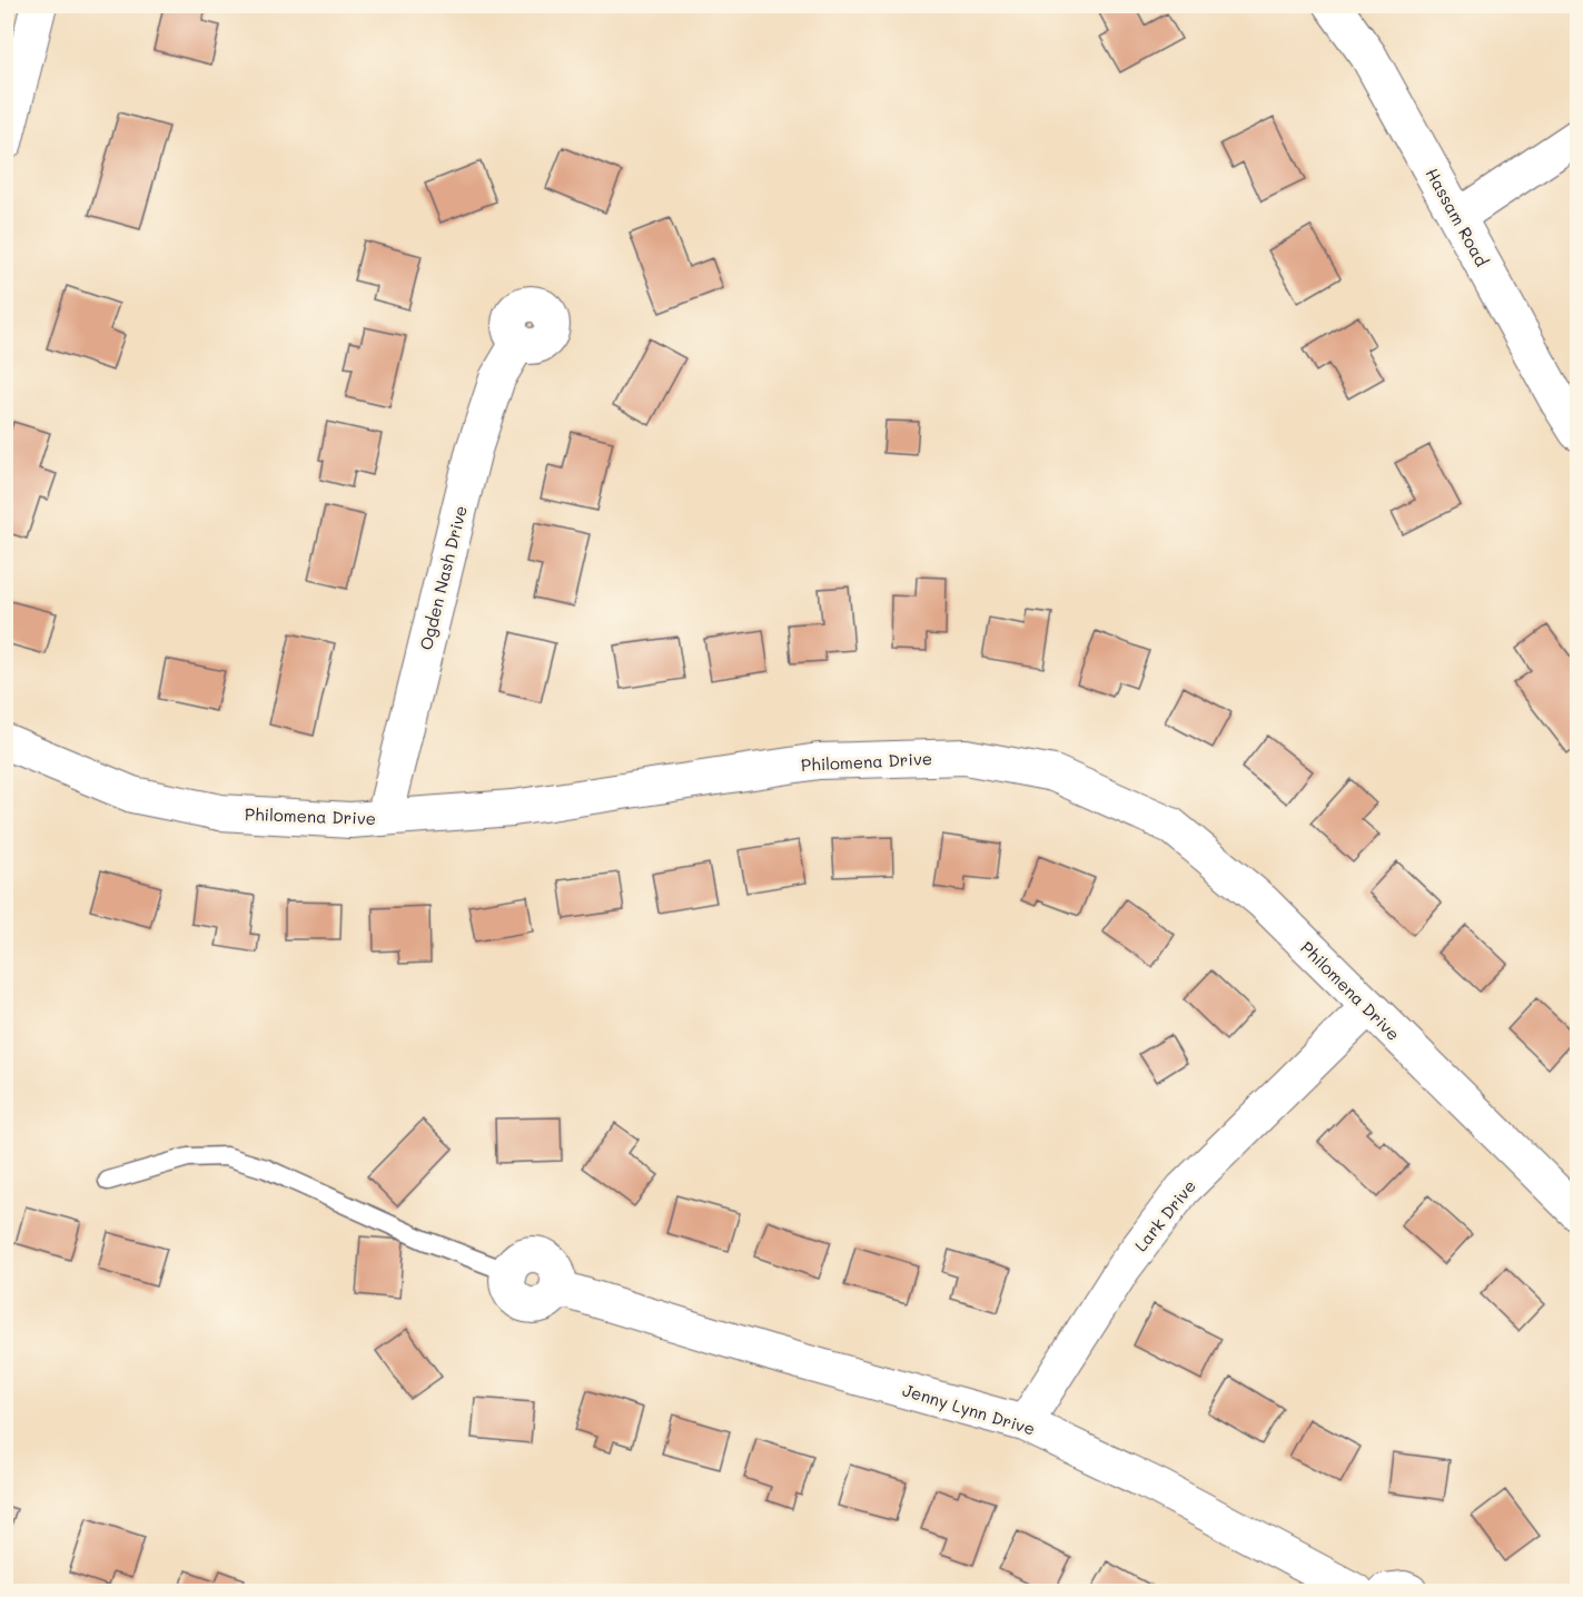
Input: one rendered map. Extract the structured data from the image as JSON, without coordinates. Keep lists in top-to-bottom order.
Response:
{
  "streets": {
    "street": [
      "Hassam Road",
      "Ogden Nash Drive",
      "Philomena Drive",
      "Lark Drive",
      "Jenny Lynn Drive"
    ]
  },
  "crossings": [
    ["Ogden Nash Drive", "Philomena Drive"],
    ["Philomena Drive", "Lark Drive"],
    ["Lark Drive", "Jenny Lynn Drive"]
  ]
}
